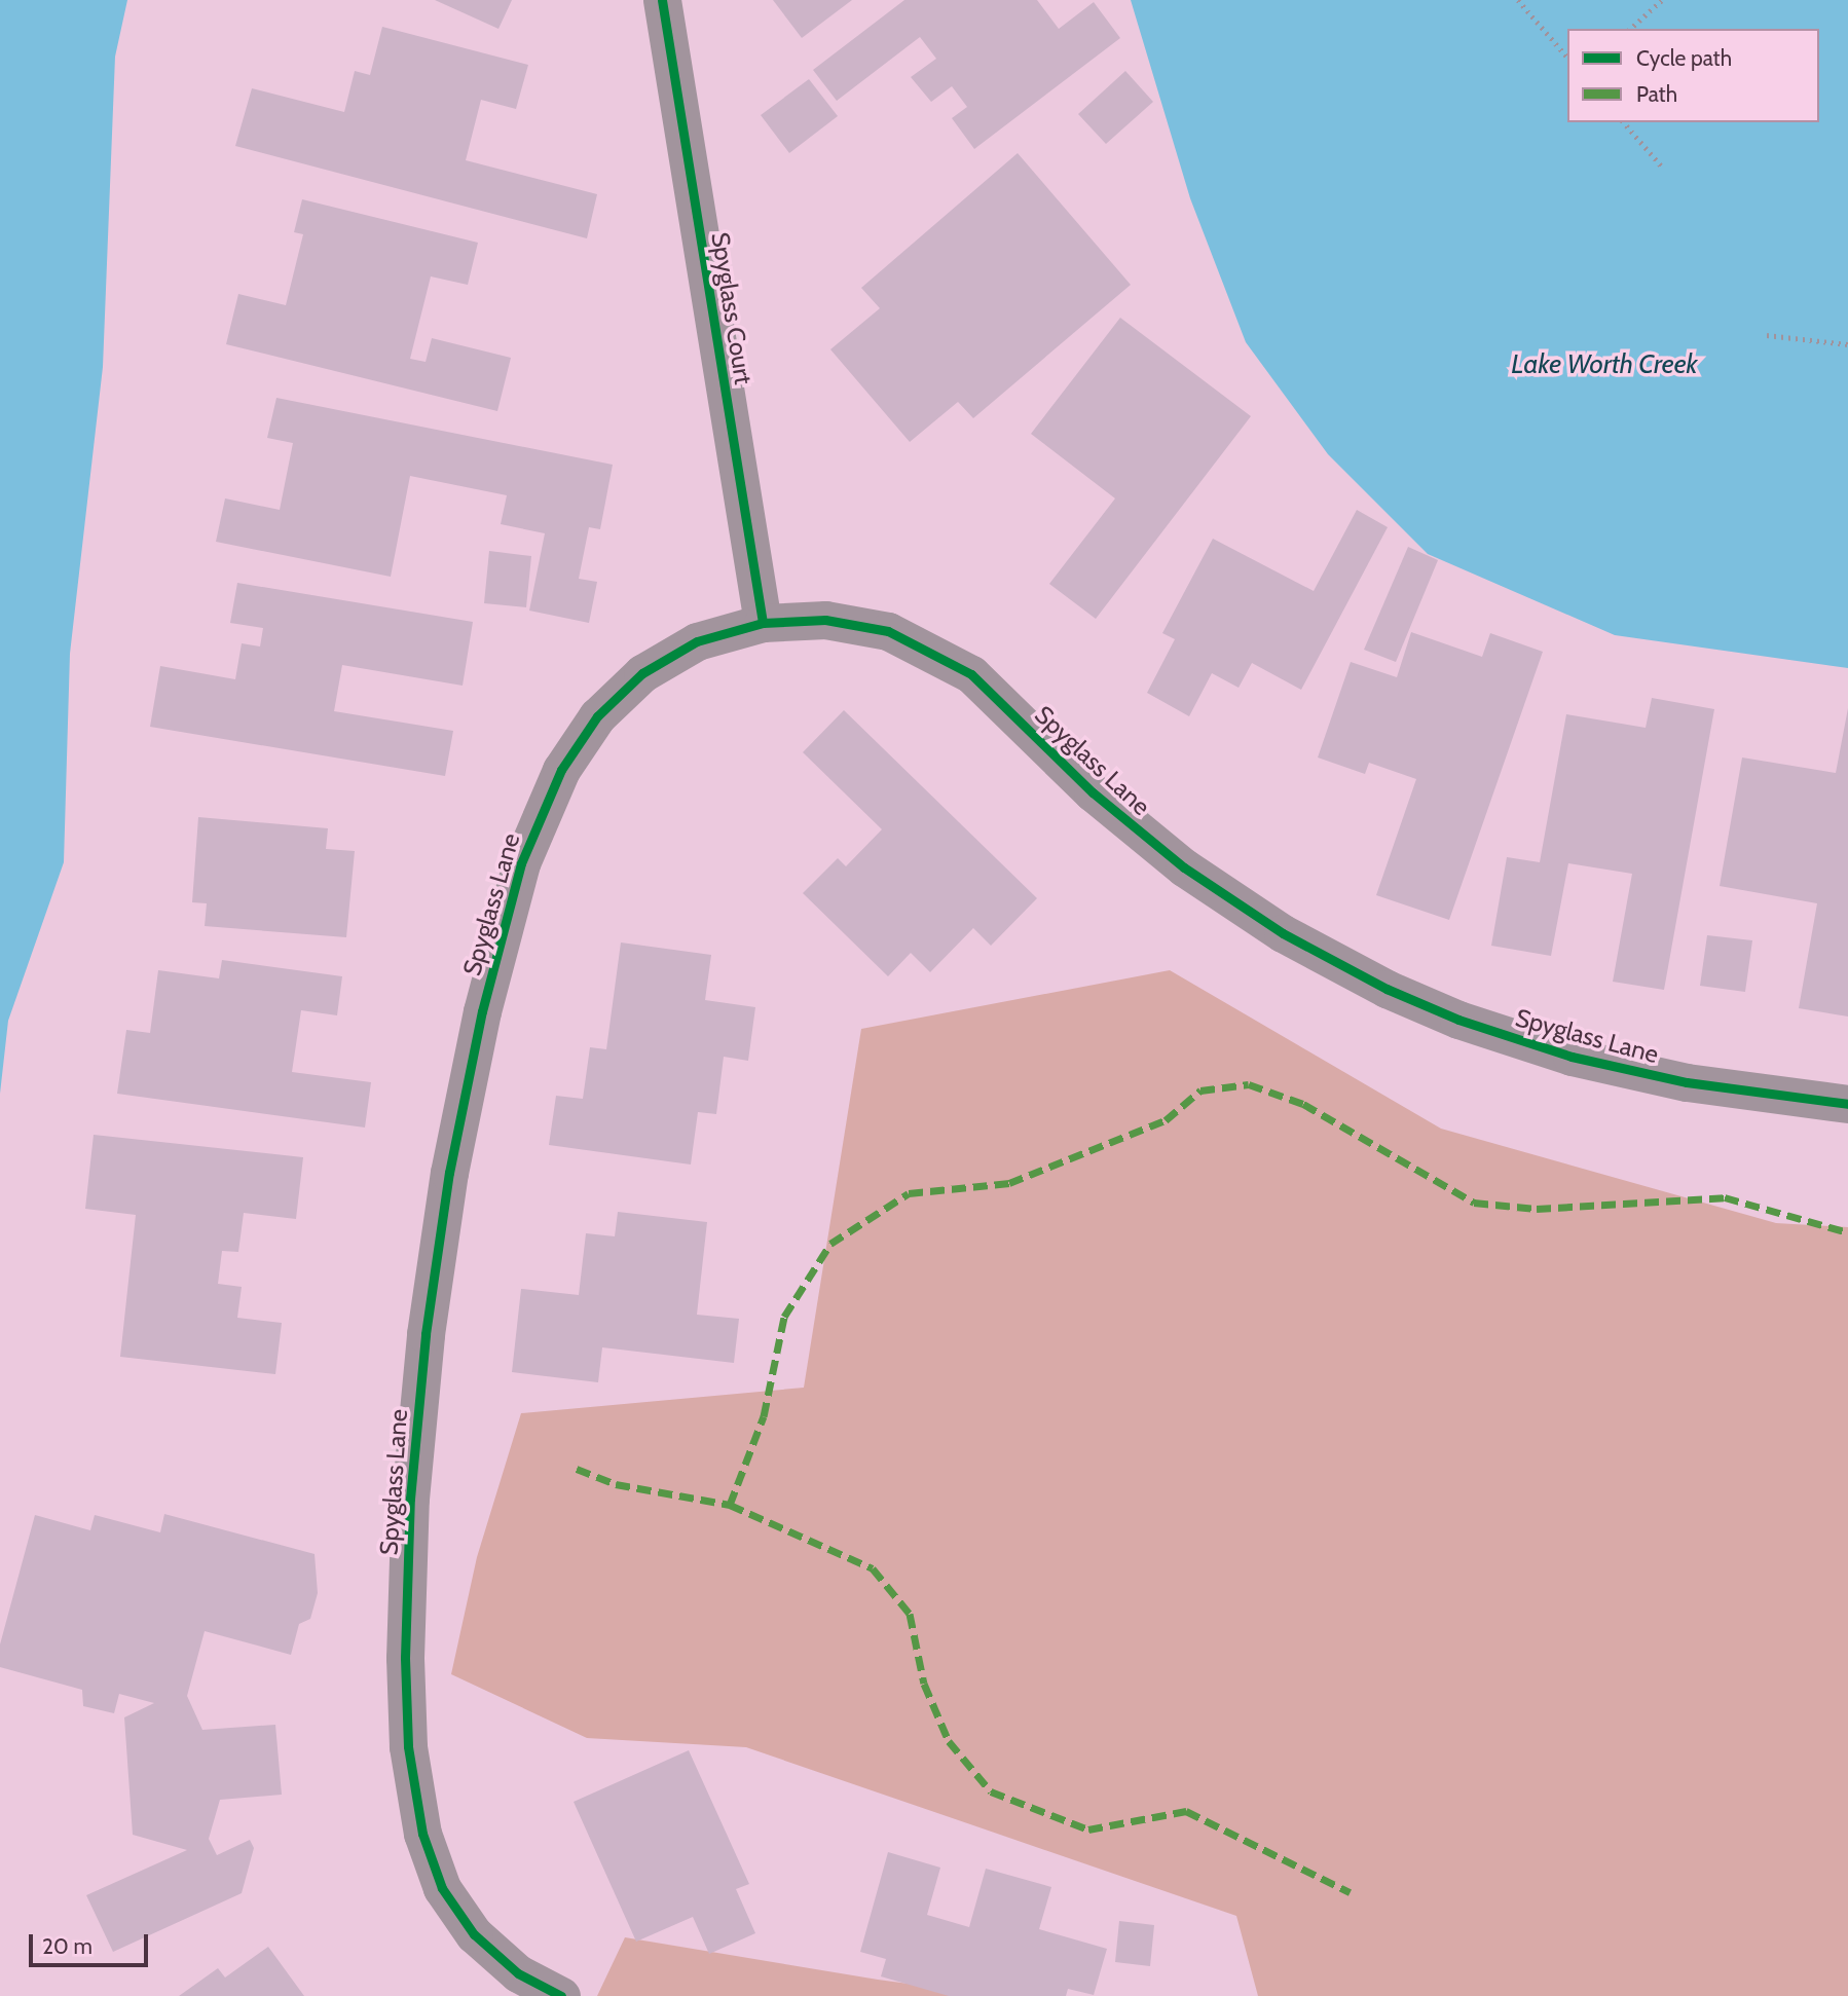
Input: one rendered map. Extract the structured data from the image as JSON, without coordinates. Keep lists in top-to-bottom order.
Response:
{
  "streets": {
    "street": ["Spyglass Court", "Spyglass Lane"]
  },
  "crossings": [
    ["Spyglass Court", "Spyglass Lane"]
  ],
  "water": ["Lake Worth Creek"],
  "legend": ["Cycle path", "Path"],
  "scale_bar": "20 m"
}
